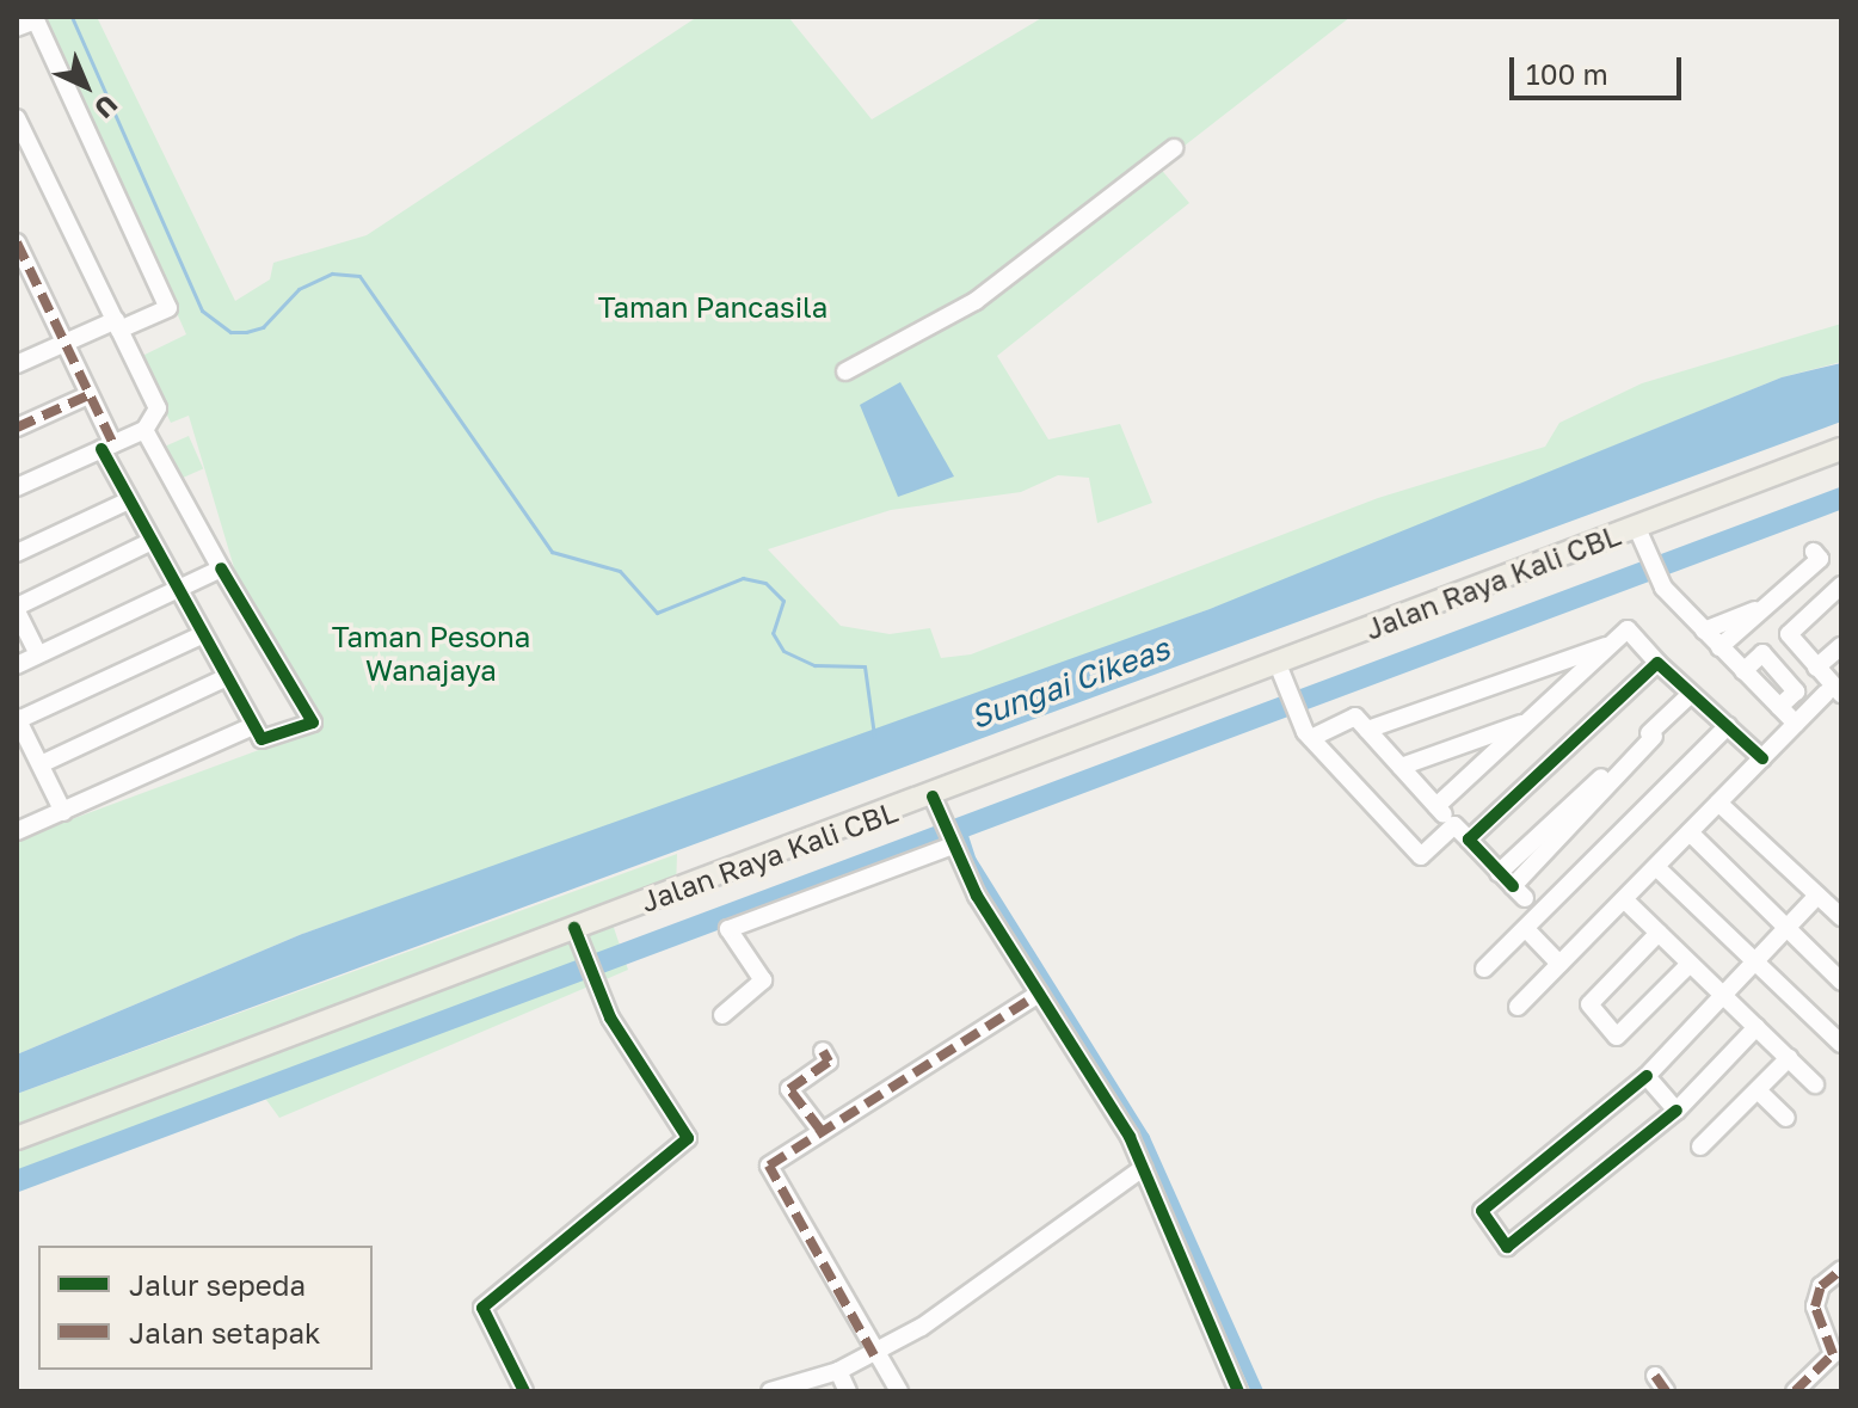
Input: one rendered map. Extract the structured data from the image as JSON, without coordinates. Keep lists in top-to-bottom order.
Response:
{
  "streets": {
    "main road": ["Jalan Raya Kali CBL"]
  },
  "water": ["Sungai Cikeas"],
  "parks": ["Taman Pancasila", "Taman Pesona Wanajaya"],
  "legend": ["Jalur sepeda", "Jalan setapak"],
  "scale_bar": "100 m",
  "north": "bottom right"
}
